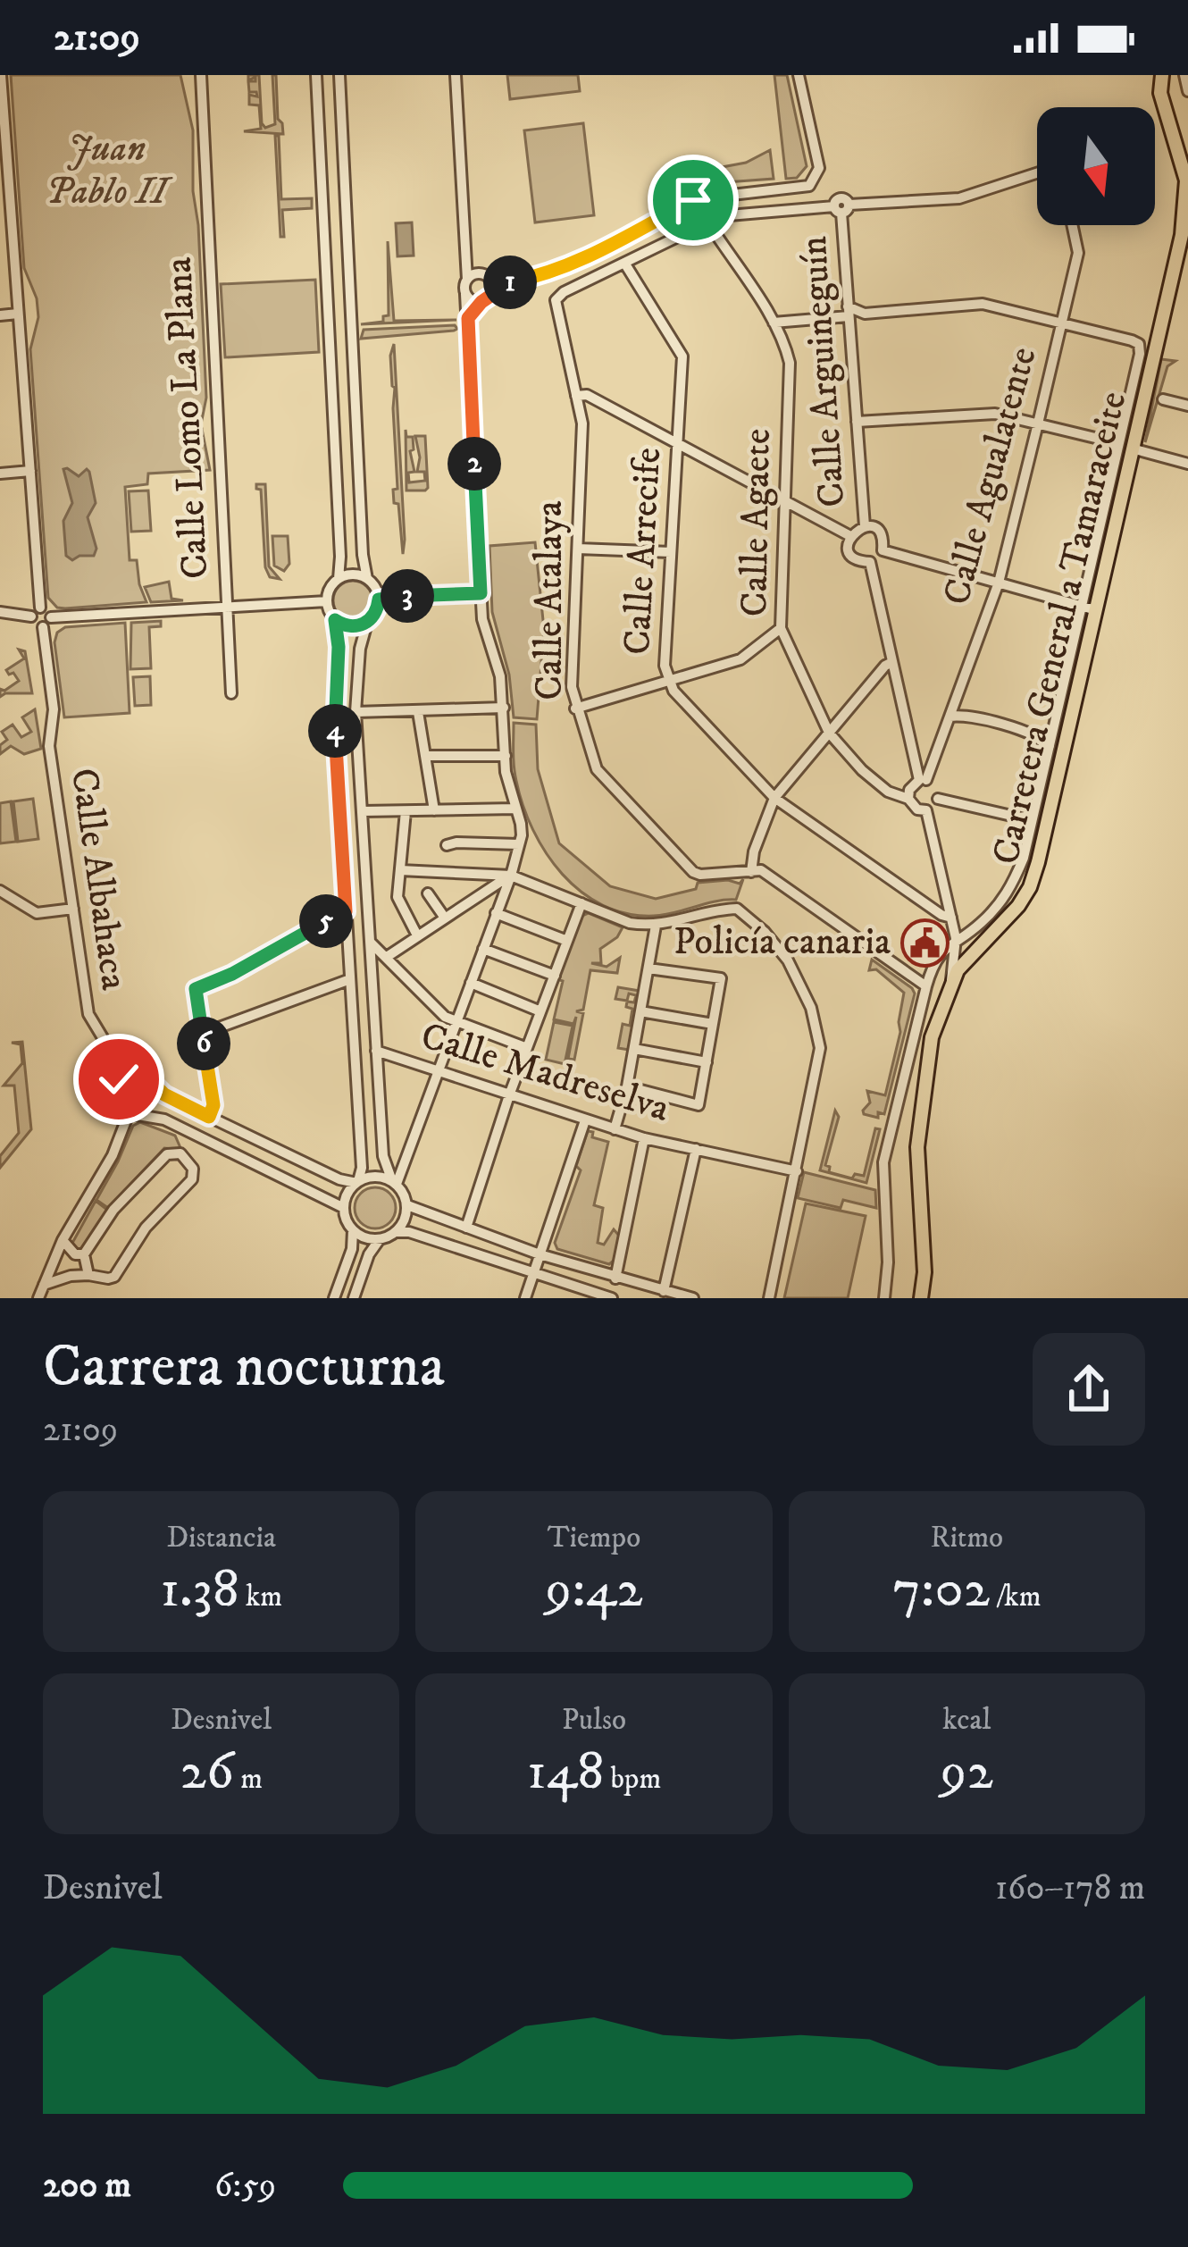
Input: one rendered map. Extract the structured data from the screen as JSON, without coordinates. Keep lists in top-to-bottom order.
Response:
{
  "streets": {
    "main road": ["Carretera General a Tamaraceite"],
    "street": [
      "Calle Arguineguín",
      "Calle Lomo La Plana",
      "Calle Agualatente",
      "Calle Agaete",
      "Calle Arrecife",
      "Calle Atalaya",
      "Calle Albahaca",
      "Calle Madreselva"
    ]
  },
  "crossings": [
    ["Calle Arguineguín", "Calle Agaete"],
    ["Calle Agualatente", "Calle Agaete"],
    ["Calle Arrecife", "Calle Atalaya"]
  ],
  "parks": ["Juan Pablo II"],
  "places": {
    "public building": ["Policía canaria"]
  },
  "north": "bottom",
  "page": {
    "status": "21:09",
    "pins": [
      "1",
      "2",
      "3",
      "4",
      "5",
      "6"
    ],
    "heading": ["Carrera nocturna", "21:09"],
    "stats": [
      ["Distancia", "1.38 km"],
      ["Tiempo", "9:42"],
      ["Ritmo", "7:02 /km"],
      ["Desnivel", "26 m"],
      ["Pulso", "148 bpm"],
      ["kcal", "92"]
    ],
    "chart": ["Desnivel", "160–178 m"],
    "list": [
      {
        "name": "200 m",
        "note": "6:59"
      }
    ]
  }
}
